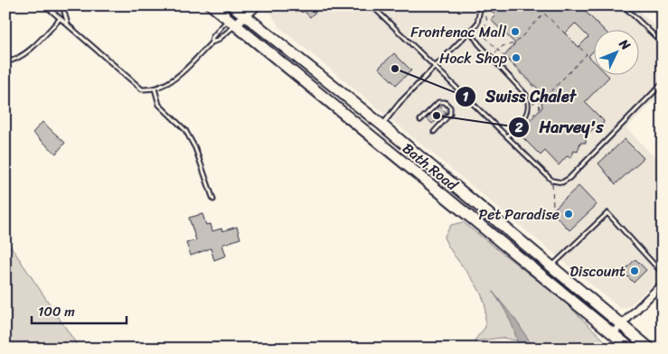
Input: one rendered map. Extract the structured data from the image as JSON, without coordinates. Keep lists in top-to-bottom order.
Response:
{
  "streets": {
    "main road": ["Bath Road"]
  },
  "places": [
    "Frontenac Mall",
    "Hock Shop",
    "Swiss Chalet",
    "Harvey's",
    "Pet Paradise",
    "Discount"
  ],
  "scale_bar": "100 m",
  "north": "top right"
}
